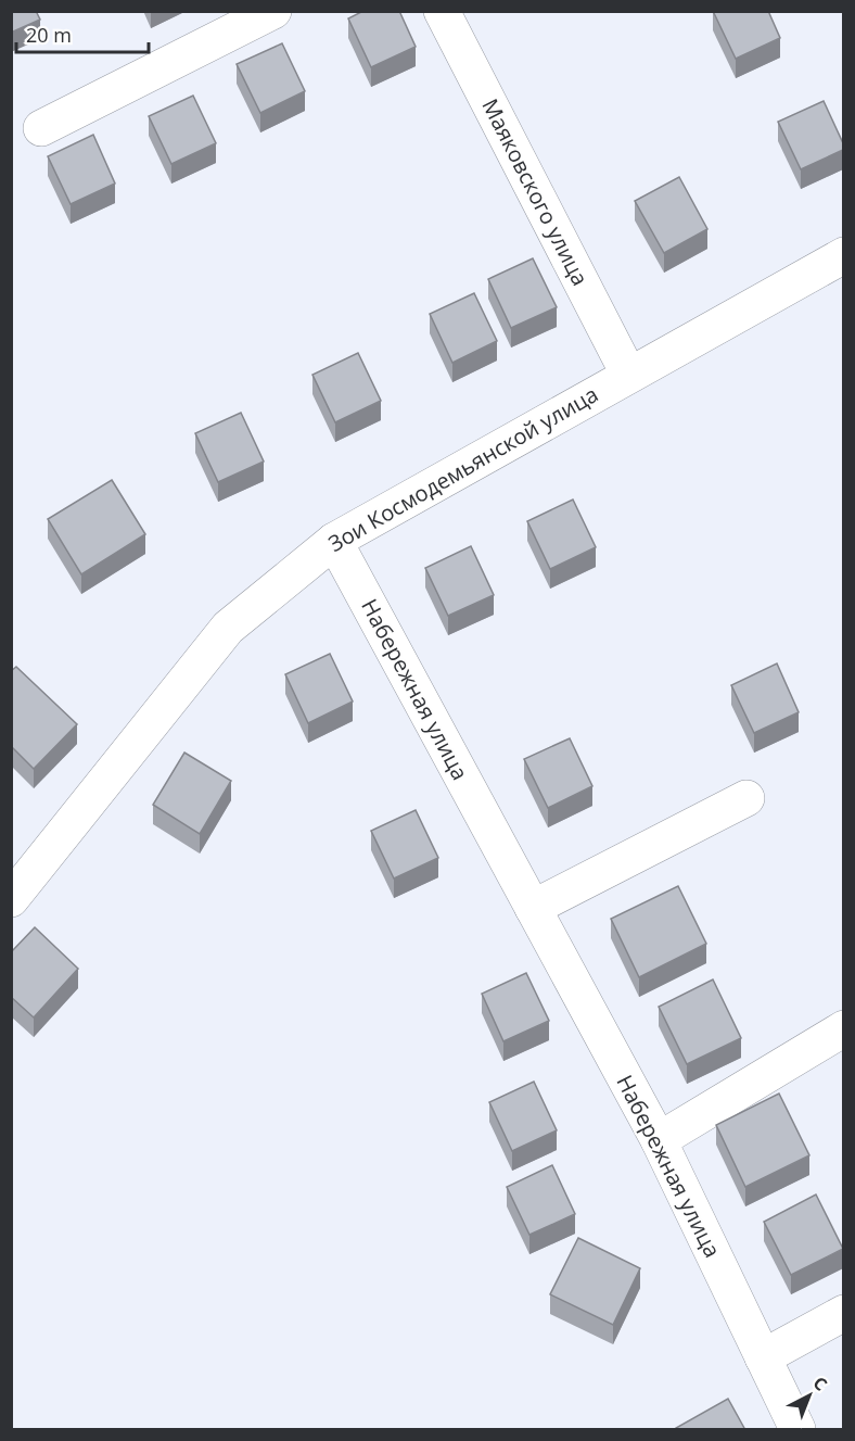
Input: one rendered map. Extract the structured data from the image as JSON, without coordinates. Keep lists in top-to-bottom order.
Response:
{
  "streets": {
    "street": ["Маяковского улица", "Зои Космодемьянской улица", "Набережная улица"]
  },
  "crossings": [
    ["Маяковского улица", "Зои Космодемьянской улица"],
    ["Зои Космодемьянской улица", "Набережная улица"]
  ],
  "scale_bar": "20 m",
  "north": "top right"
}
